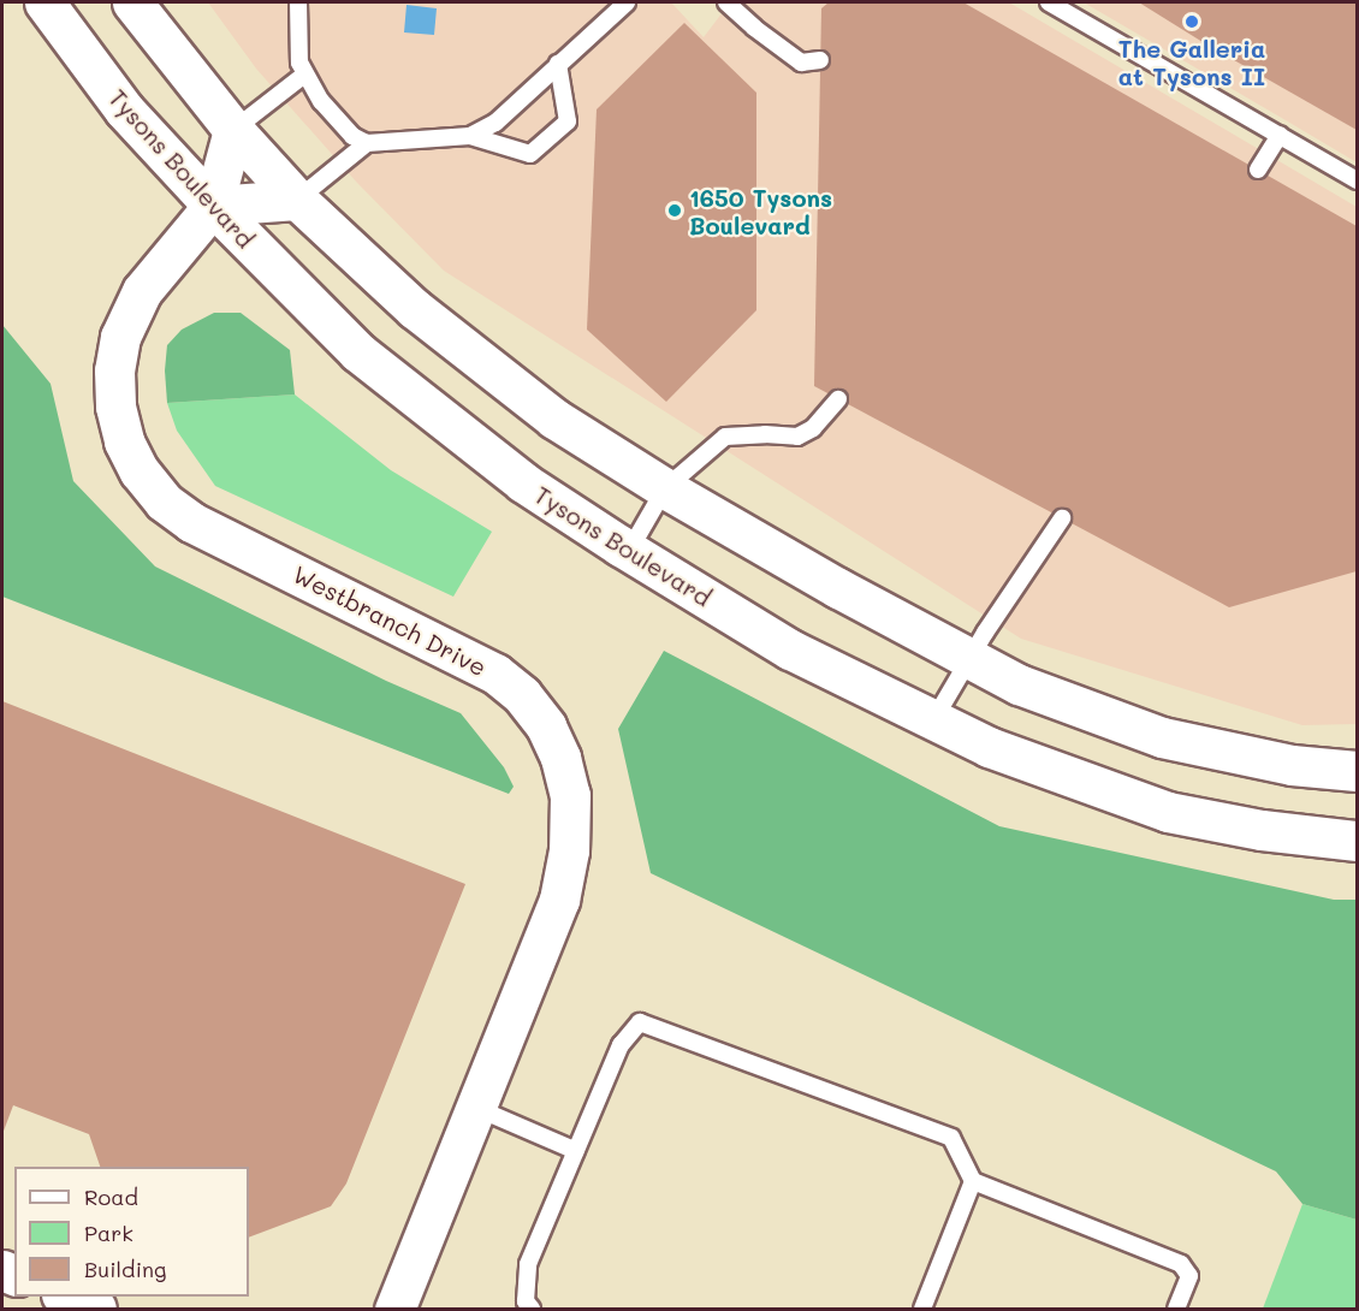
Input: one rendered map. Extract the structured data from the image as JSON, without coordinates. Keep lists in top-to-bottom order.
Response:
{
  "streets": {
    "street": ["Tysons Boulevard", "Westbranch Drive"]
  },
  "crossings": [
    ["Tysons Boulevard", "Westbranch Drive"]
  ],
  "places": ["The Galleria at Tysons II", "1650 Tysons Boulevard"],
  "legend": ["Road", "Park", "Building"]
}
